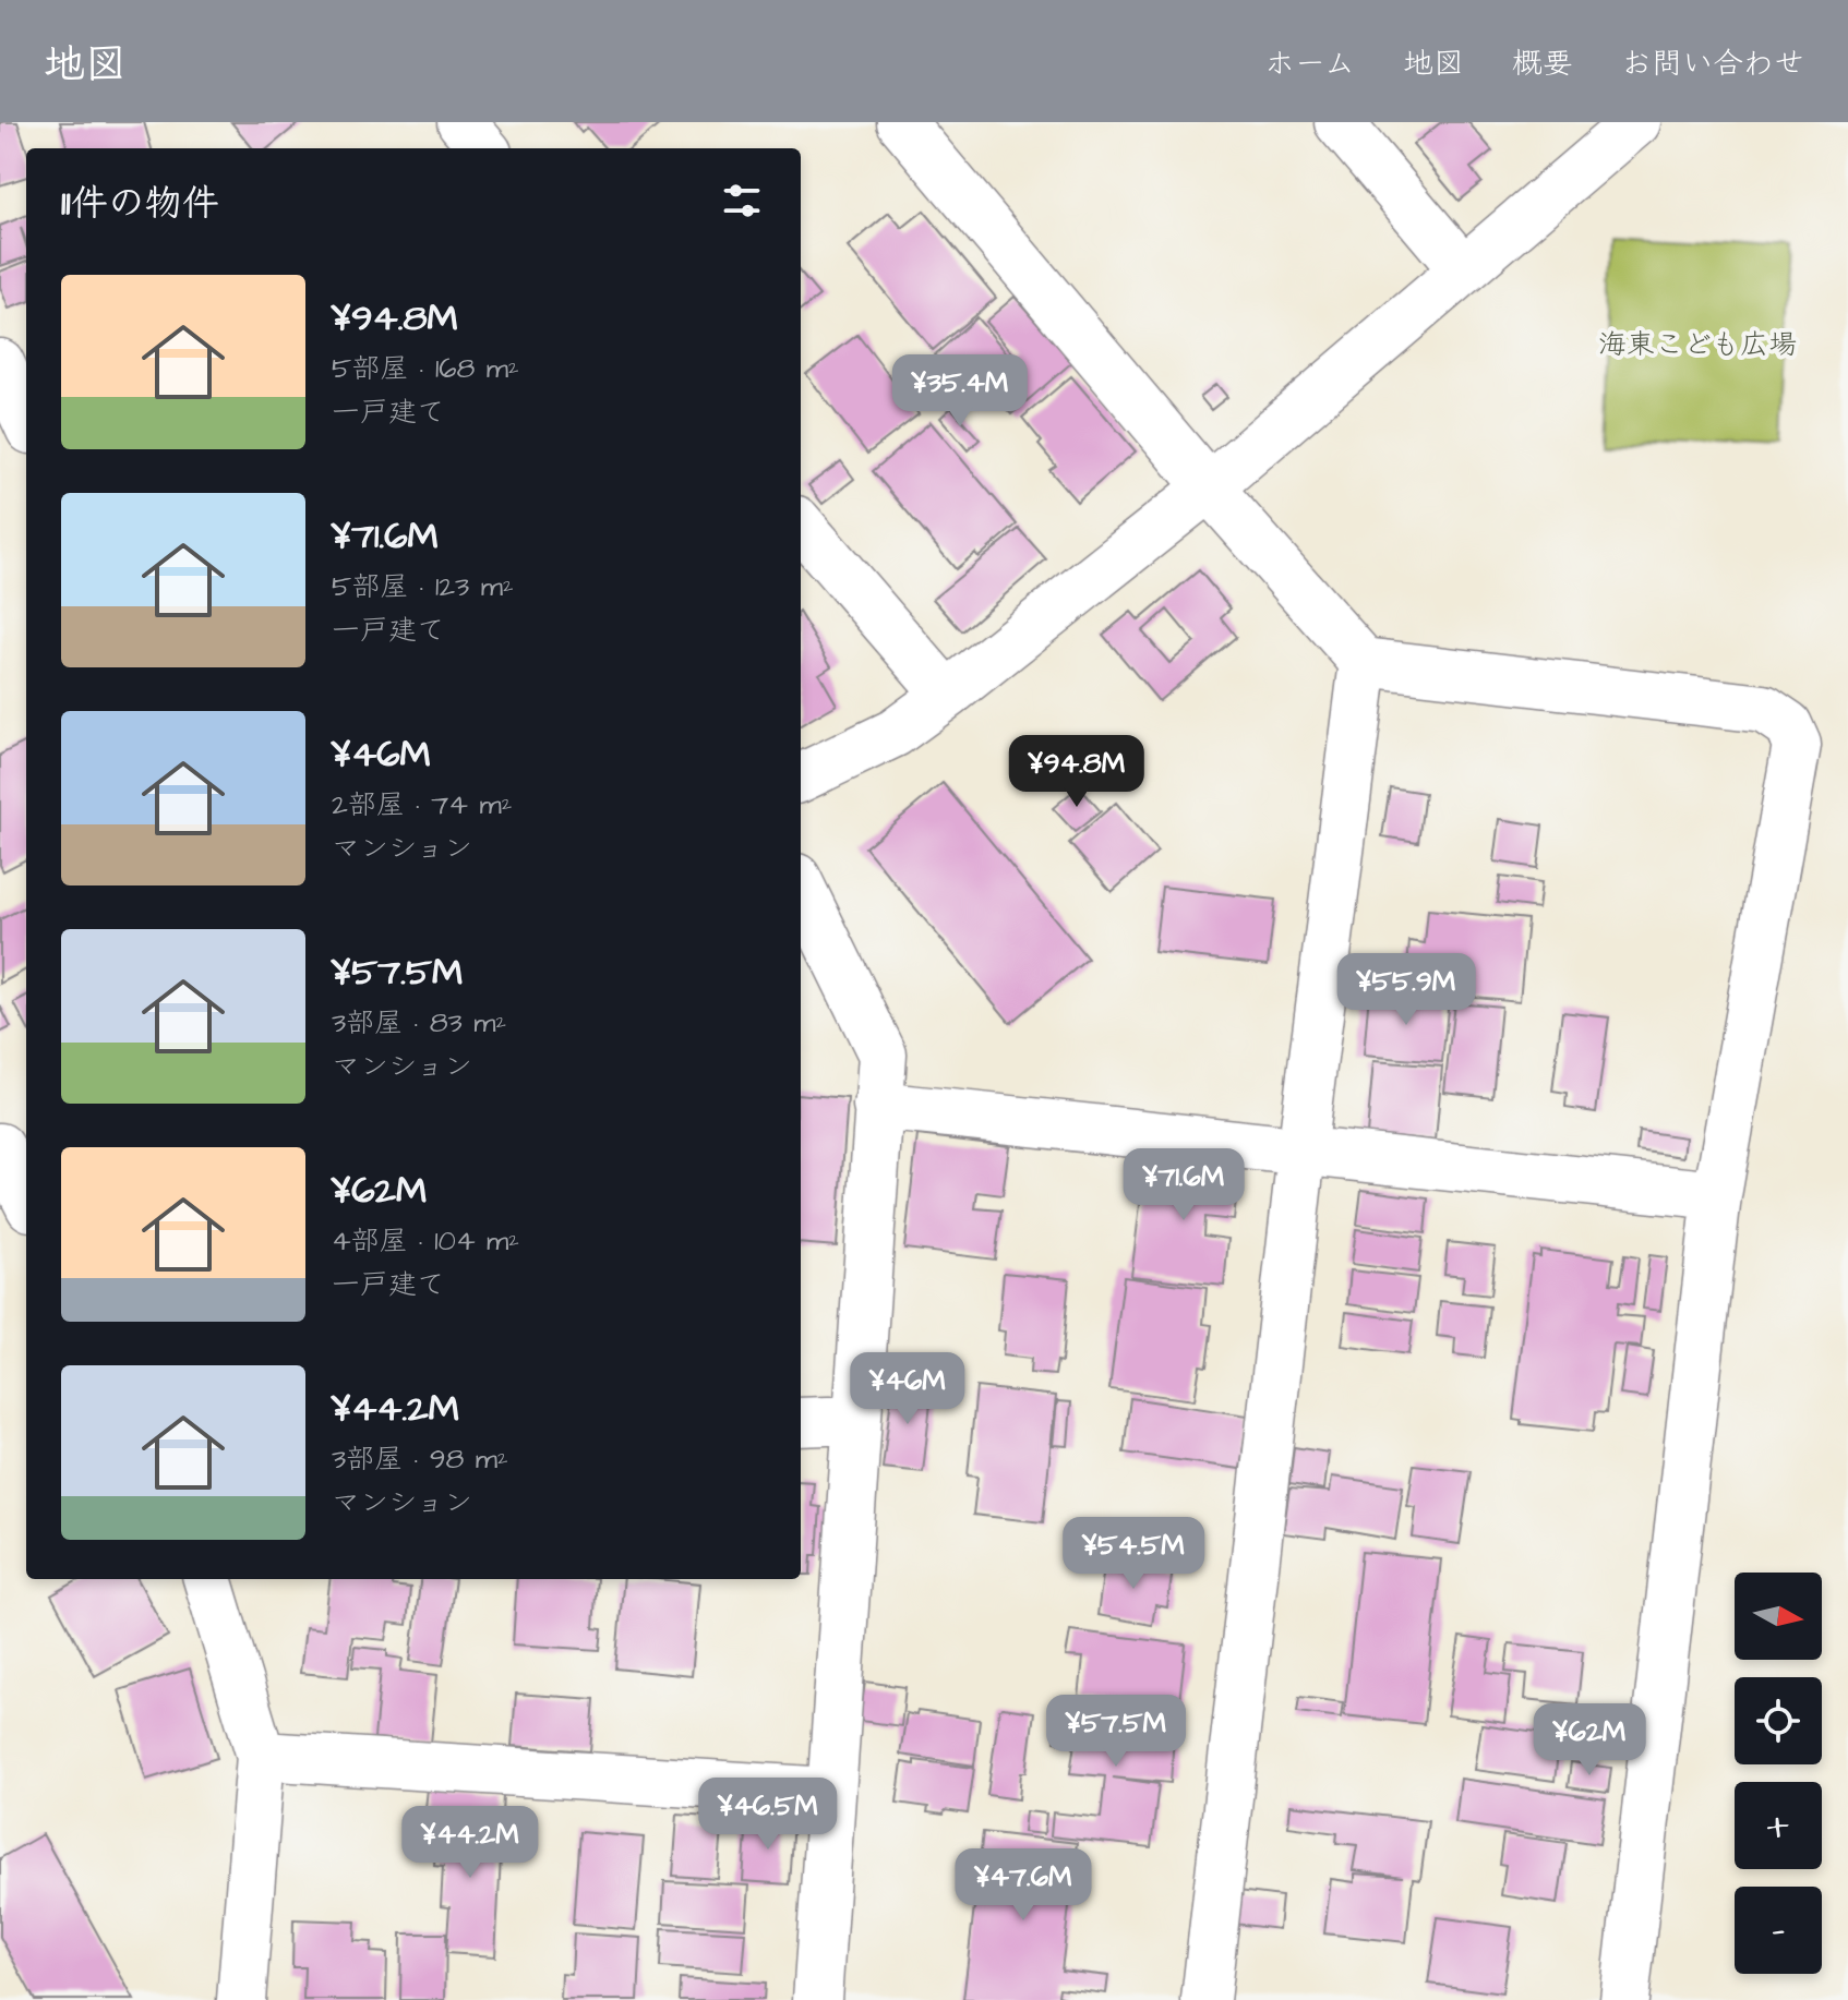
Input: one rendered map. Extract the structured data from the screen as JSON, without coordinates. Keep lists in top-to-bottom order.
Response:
{
  "parks": ["海東こども広場"],
  "north": "right",
  "page": {
    "header": "地図",
    "nav": [
      "ホーム",
      "地図",
      "概要",
      "お問い合わせ"
    ],
    "heading": "11件の物件",
    "list": [
      {
        "name": "¥94.8M",
        "note": "5部屋 · 168 m² · 一戸建て"
      },
      {
        "name": "¥71.6M",
        "note": "5部屋 · 123 m² · 一戸建て"
      },
      {
        "name": "¥46M",
        "note": "2部屋 · 74 m² · マンション"
      },
      {
        "name": "¥57.5M",
        "note": "3部屋 · 83 m² · マンション"
      },
      {
        "name": "¥62M",
        "note": "4部屋 · 104 m² · 一戸建て"
      },
      {
        "name": "¥44.2M",
        "note": "3部屋 · 98 m² · マンション"
      }
    ],
    "price": [
      "¥35.4M",
      "¥94.8M",
      "¥55.9M",
      "¥71.6M",
      "¥46M",
      "¥54.5M",
      "¥57.5M",
      "¥62M",
      "¥46.5M",
      "¥44.2M",
      "¥47.6M"
    ],
    "map_buttons": ["+", "−"]
  }
}
